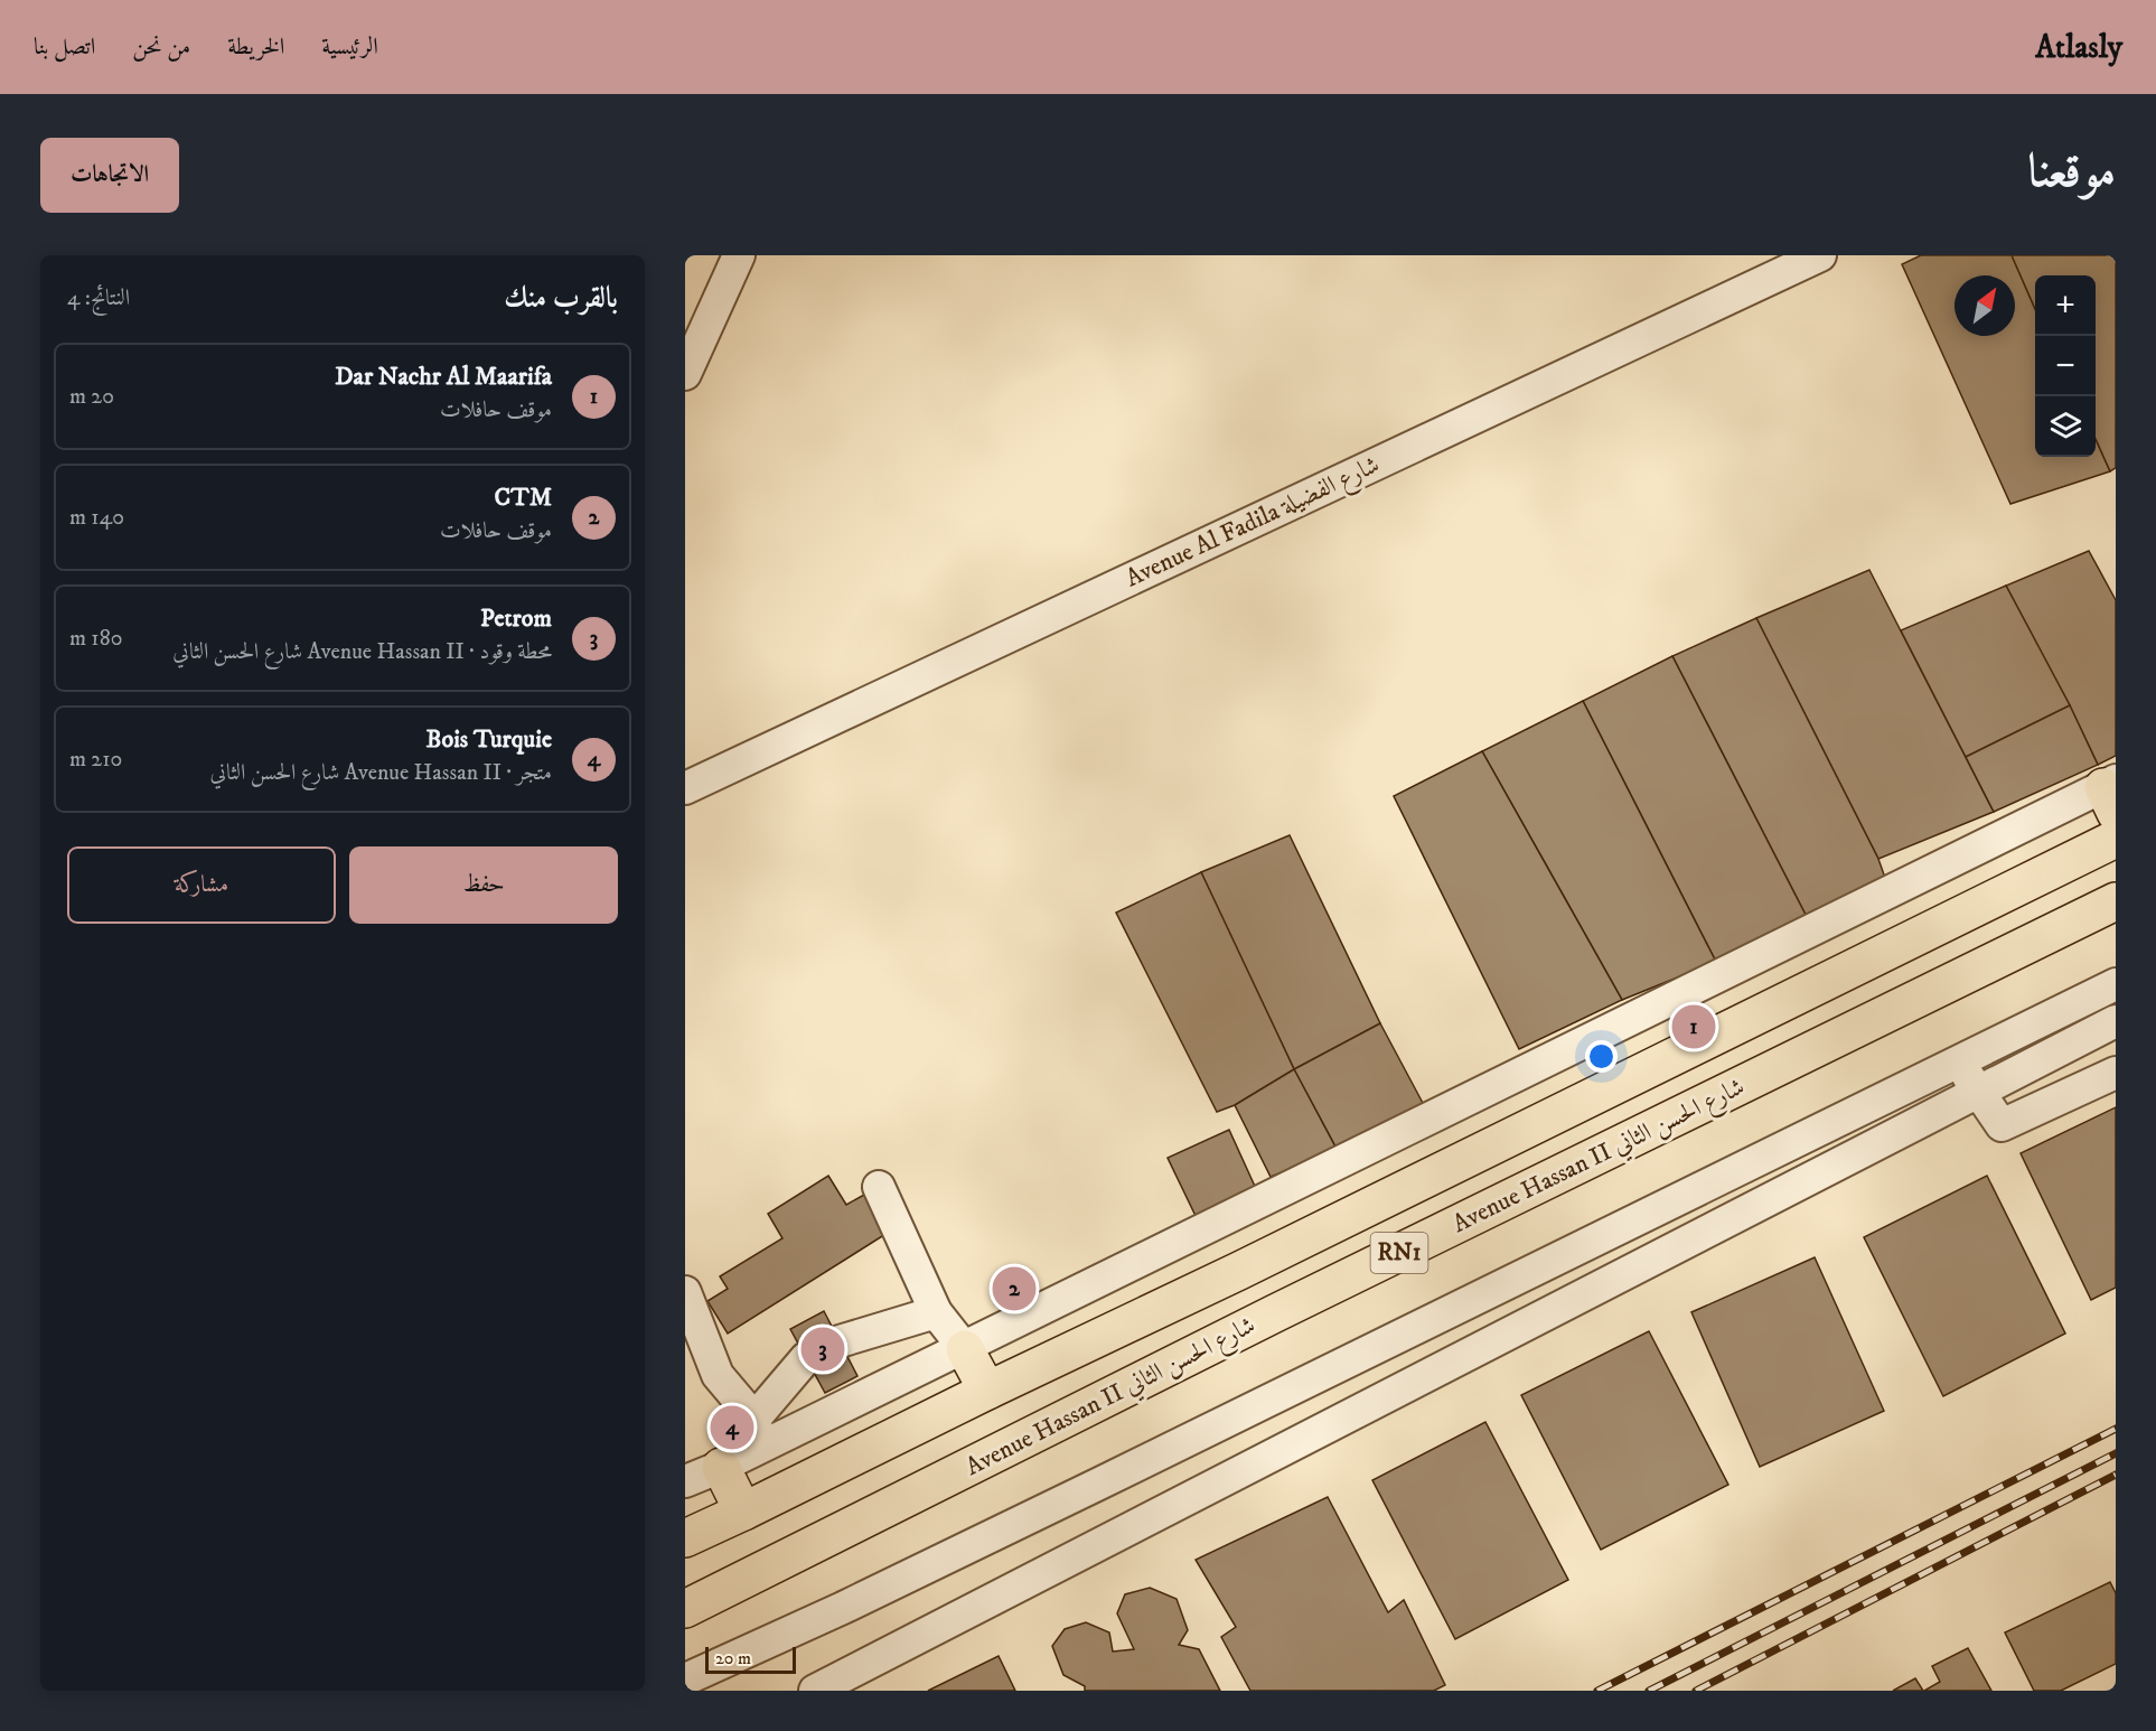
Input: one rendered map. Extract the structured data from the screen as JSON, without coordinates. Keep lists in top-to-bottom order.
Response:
{
  "streets": {
    "main road": ["Avenue Hassan II شارع الحسن الثاني", "RN1"],
    "street": ["Avenue Al Fadila شارع الفضيلة"]
  },
  "scale_bar": "20 m",
  "north": "top right",
  "page": {
    "header": "Atlasly",
    "nav": [
      "الرئيسية",
      "الخريطة",
      "من نحن",
      "اتصل بنا"
    ],
    "title": "موقعنا",
    "buttons": [
      "الاتجاهات",
      ["حفظ", "مشاركة"]
    ],
    "heading": ["بالقرب منك", "النتائج: 4"],
    "map_buttons": ["+", "−"],
    "list": [
      {
        "mark": "1",
        "name": "Dar Nachr Al Maarifa",
        "note": "موقف حافلات",
        "value": "20 m"
      },
      {
        "mark": "2",
        "name": "CTM",
        "note": "موقف حافلات",
        "value": "140 m"
      },
      {
        "mark": "3",
        "name": "Petrom",
        "note": "محطة وقود · Avenue Hassan II شارع الحسن الثاني",
        "value": "180 m"
      },
      {
        "mark": "4",
        "name": "Bois Turquie",
        "note": "متجر · Avenue Hassan II شارع الحسن الثاني",
        "value": "210 m"
      }
    ],
    "pins": [
      "1",
      "2",
      "3",
      "4"
    ],
    "scale": "20 m"
  }
}
